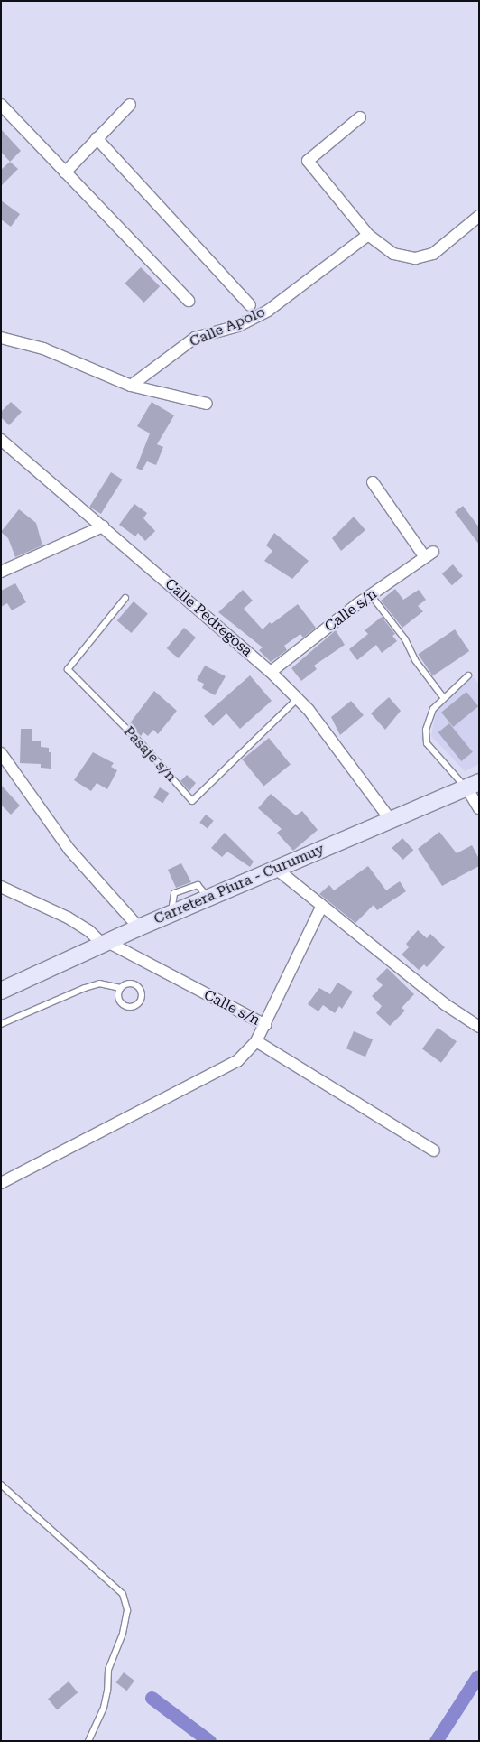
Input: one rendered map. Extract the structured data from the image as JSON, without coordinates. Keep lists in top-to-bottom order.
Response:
{
  "streets": {
    "main road": ["Carretera Piura - Curumuy"],
    "street": ["Calle Apolo", "Calle s/n", "Calle Pedregosa"],
    "lane": ["Pasaje s/n"]
  },
  "crossings": [
    ["Calle s/n", "Calle Pedregosa"],
    ["Calle s/n", "Carretera Piura - Curumuy"],
    ["Calle Pedregosa", "Pasaje s/n"],
    ["Calle Pedregosa", "Carretera Piura - Curumuy"]
  ]
}
